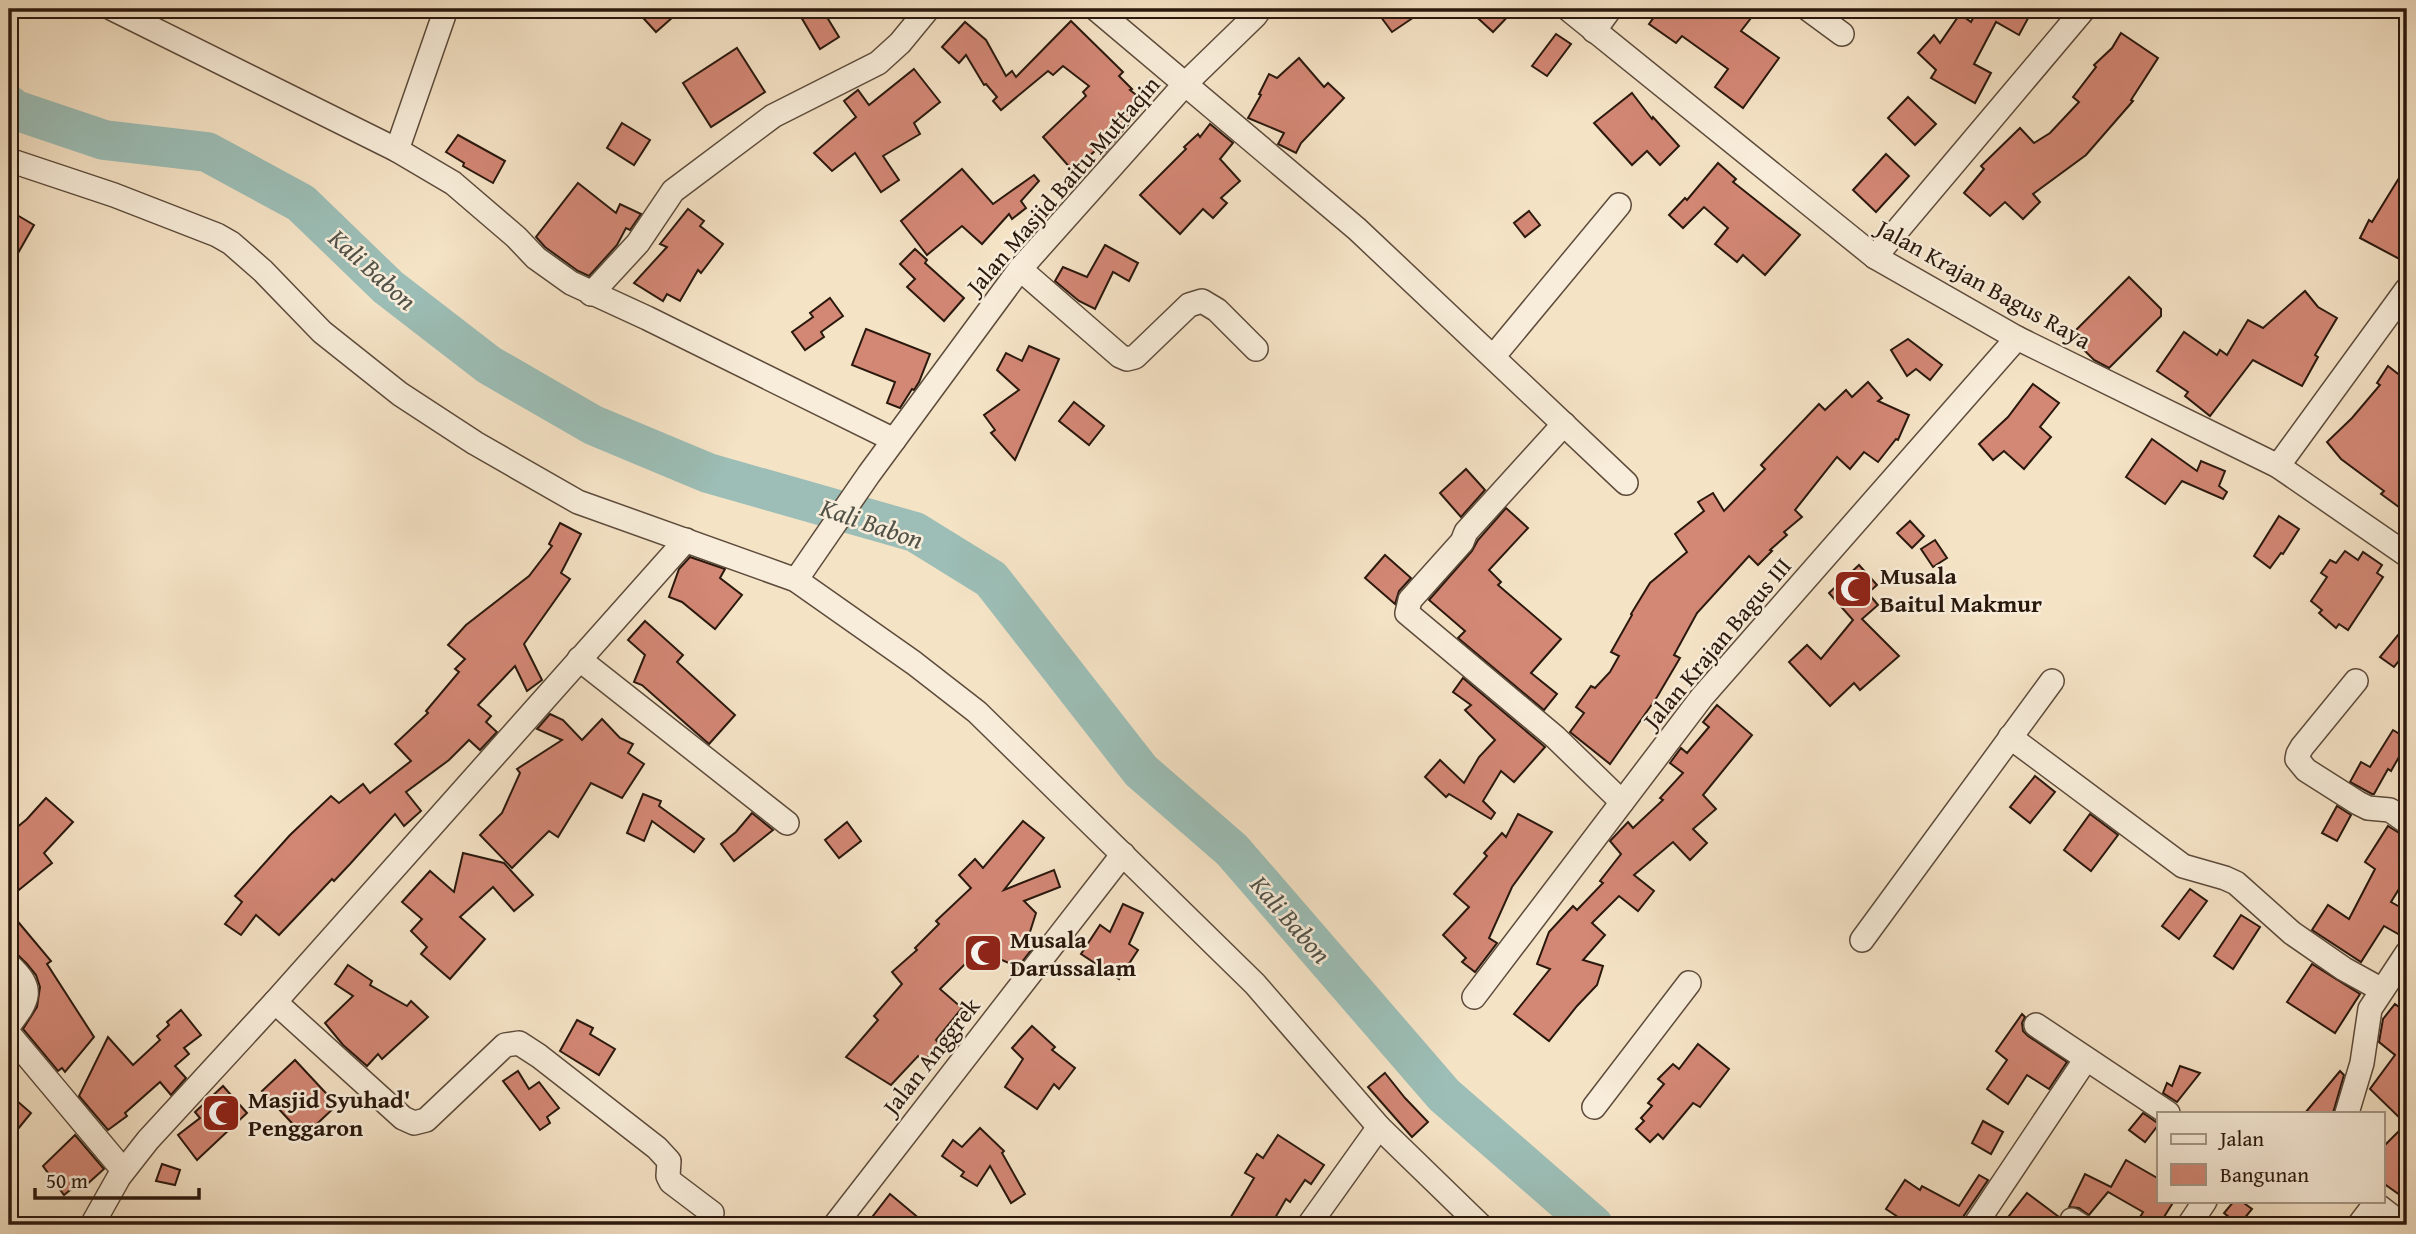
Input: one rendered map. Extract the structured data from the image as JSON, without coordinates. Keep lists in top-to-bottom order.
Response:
{
  "streets": {
    "street": [
      "Jalan Masjid Baitu Muttaqin",
      "Jalan Krajan Bagus Raya",
      "Jalan Krajan Bagus III",
      "Jalan Anggrek"
    ]
  },
  "crossings": [
    ["Jalan Krajan Bagus Raya", "Jalan Krajan Bagus III"]
  ],
  "water": ["Kali Babon"],
  "places": {
    "mosque": ["Musala Baitul Makmur", "Musala Darussalam", "Masjid Syuhad' Penggaron"]
  },
  "legend": ["Jalan", "Bangunan"],
  "scale_bar": "50 m"
}
